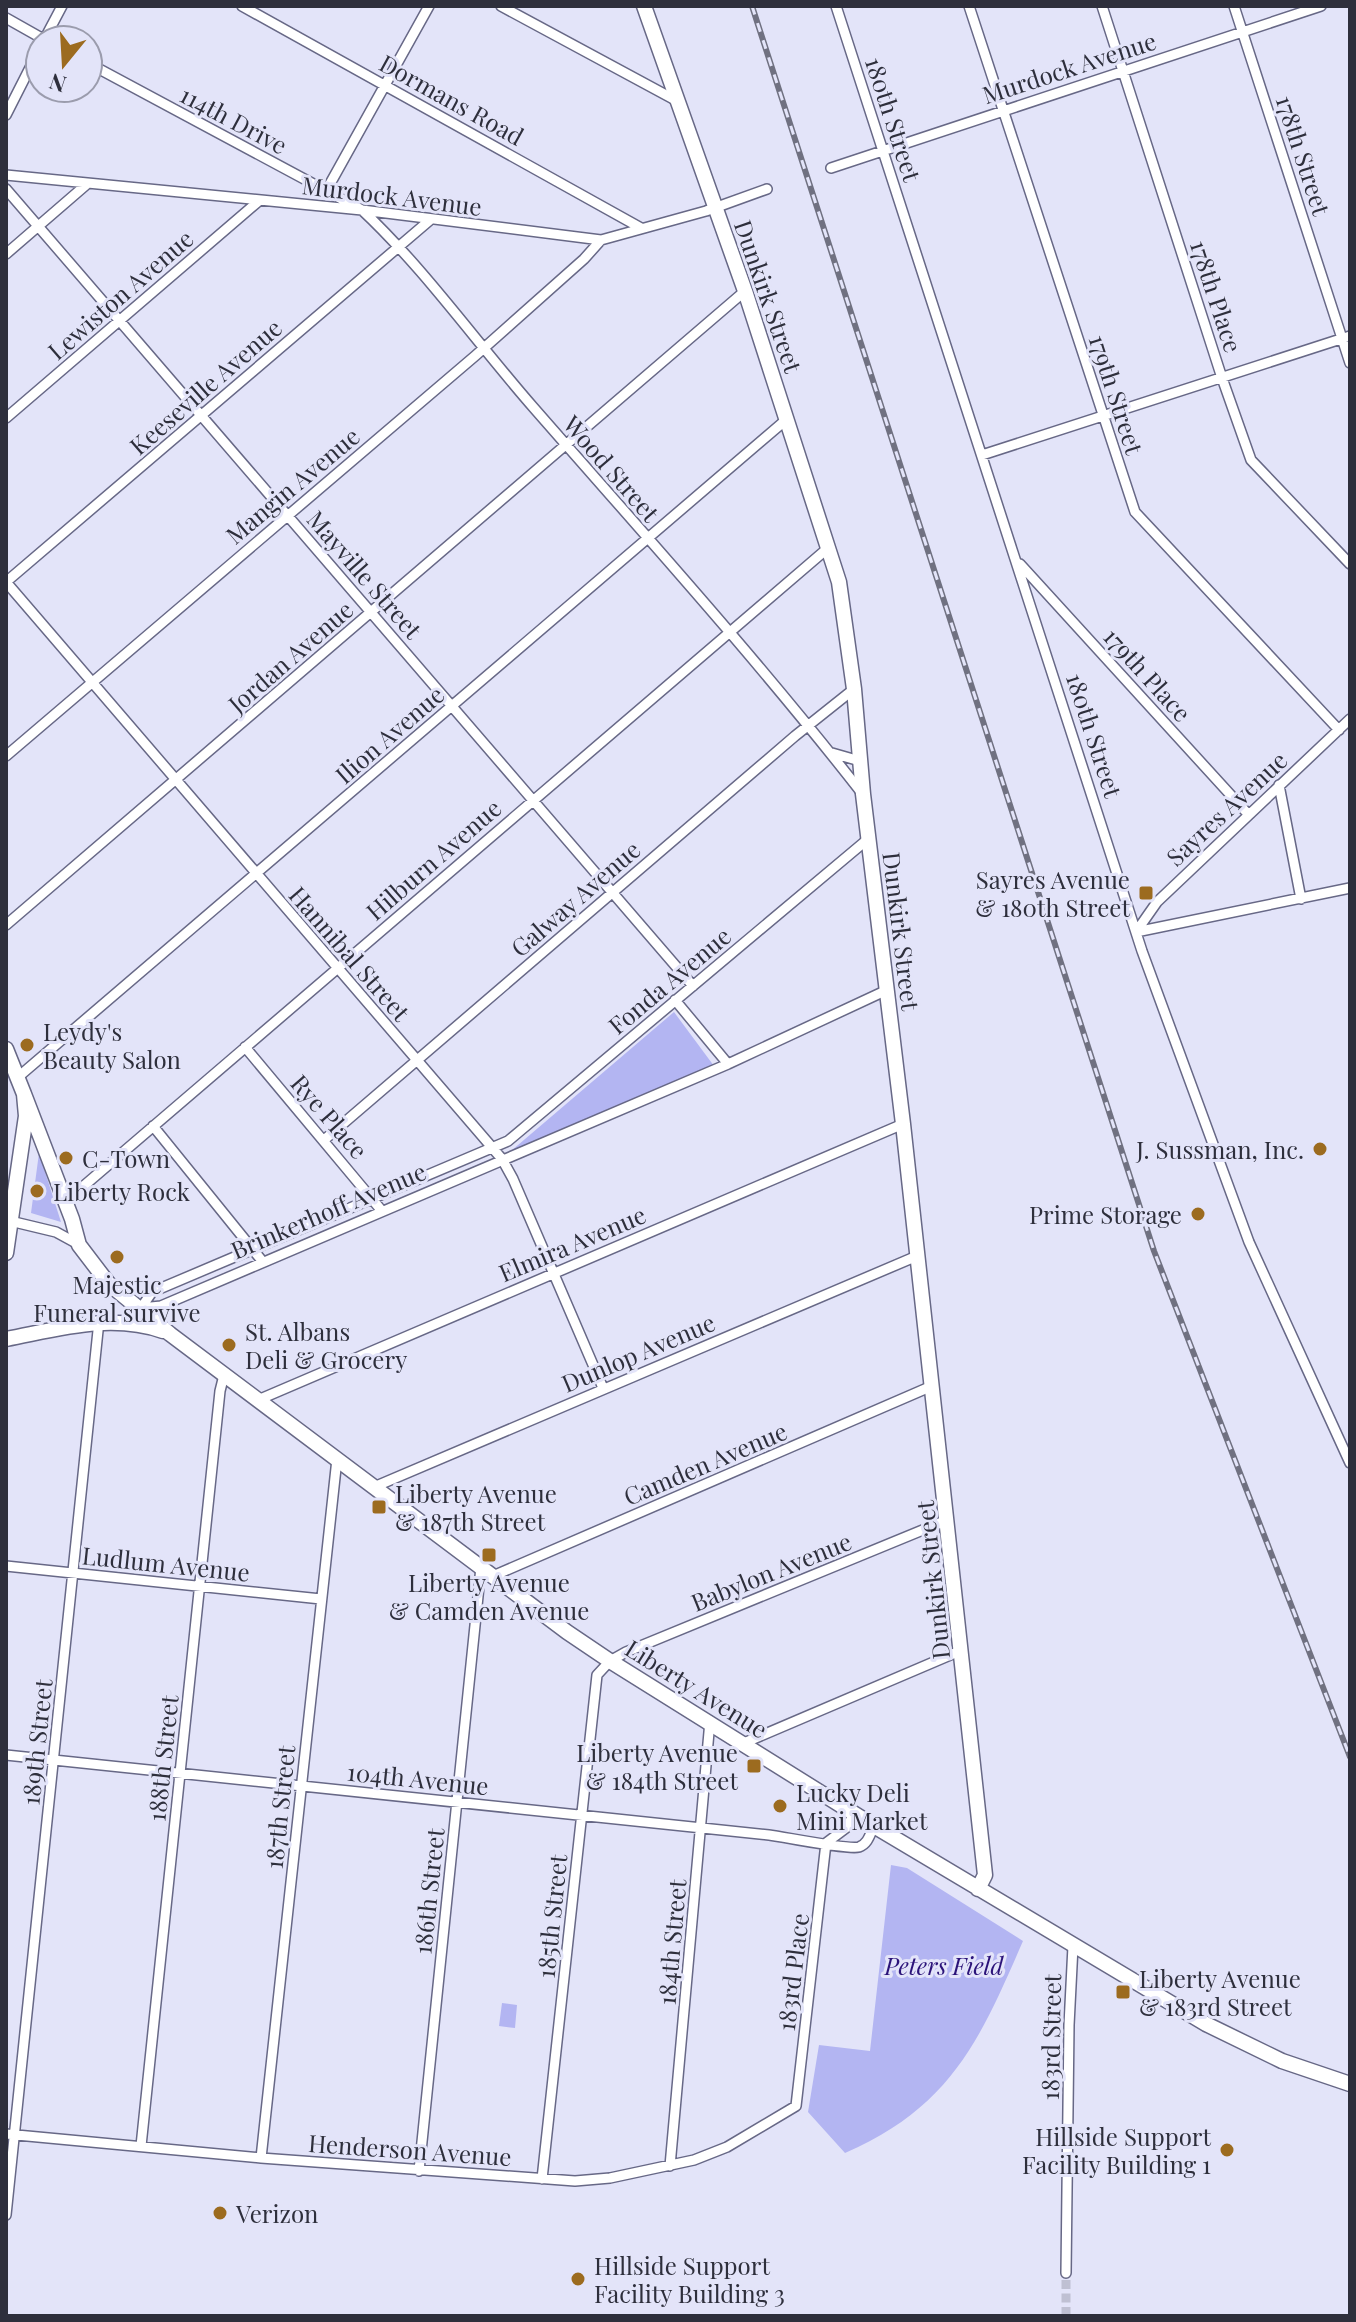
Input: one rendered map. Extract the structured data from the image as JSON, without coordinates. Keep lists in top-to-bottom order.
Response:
{
  "streets": {
    "main road": ["Dunkirk Street", "Liberty Avenue"],
    "street": [
      "Murdock Avenue",
      "Dormans Road",
      "114th Drive",
      "180th Street",
      "178th Street",
      "Lewiston Avenue",
      "178th Place",
      "Keeseville Avenue",
      "179th Street",
      "Wood Street",
      "Mangin Avenue",
      "Mayville Street",
      "Jordan Avenue",
      "179th Place",
      "Ilion Avenue",
      "Sayres Avenue",
      "Hilburn Avenue",
      "Galway Avenue",
      "Hannibal Street",
      "Fonda Avenue",
      "Rye Place",
      "Brinkerhoff Avenue",
      "Elmira Avenue",
      "Dunlop Avenue",
      "Camden Avenue",
      "Ludlum Avenue",
      "Babylon Avenue",
      "189th Street",
      "188th Street",
      "104th Avenue",
      "187th Street",
      "186th Street",
      "185th Street",
      "184th Street",
      "183rd Place",
      "183rd Street",
      "Henderson Avenue"
    ]
  },
  "crossings": [
    ["Murdock Avenue", "Dormans Road"],
    ["Murdock Avenue", "114th Drive"],
    ["Murdock Avenue", "180th Street"],
    ["Murdock Avenue", "178th Street"],
    ["Murdock Avenue", "Lewiston Avenue"],
    ["Murdock Avenue", "Dunkirk Street"],
    ["Murdock Avenue", "178th Place"],
    ["Murdock Avenue", "Keeseville Avenue"],
    ["Murdock Avenue", "179th Street"],
    ["Murdock Avenue", "Wood Street"],
    ["Murdock Avenue", "Mangin Avenue"],
    ["114th Drive", "Wood Street"],
    ["180th Street", "179th Place"],
    ["180th Street", "Sayres Avenue"],
    ["Lewiston Avenue", "Mayville Street"],
    ["Dunkirk Street", "Wood Street"],
    ["Dunkirk Street", "Jordan Avenue"],
    ["Dunkirk Street", "Ilion Avenue"],
    ["Dunkirk Street", "Hilburn Avenue"],
    ["Dunkirk Street", "Galway Avenue"],
    ["Dunkirk Street", "Fonda Avenue"],
    ["Dunkirk Street", "Brinkerhoff Avenue"],
    ["Dunkirk Street", "Elmira Avenue"],
    ["Dunkirk Street", "Dunlop Avenue"],
    ["Dunkirk Street", "Camden Avenue"],
    ["Dunkirk Street", "Babylon Avenue"],
    ["Dunkirk Street", "Liberty Avenue"],
    ["Keeseville Avenue", "Wood Street"],
    ["Keeseville Avenue", "Mayville Street"],
    ["Keeseville Avenue", "Hannibal Street"],
    ["179th Street", "Sayres Avenue"],
    ["Wood Street", "Mangin Avenue"],
    ["Wood Street", "Jordan Avenue"],
    ["Wood Street", "Ilion Avenue"],
    ["Wood Street", "Hilburn Avenue"],
    ["Wood Street", "Galway Avenue"],
    ["Mangin Avenue", "Mayville Street"],
    ["Mangin Avenue", "Hannibal Street"],
    ["Mayville Street", "Jordan Avenue"],
    ["Mayville Street", "Ilion Avenue"],
    ["Mayville Street", "Hilburn Avenue"],
    ["Mayville Street", "Galway Avenue"],
    ["Mayville Street", "Fonda Avenue"],
    ["Jordan Avenue", "Hannibal Street"],
    ["179th Place", "Sayres Avenue"],
    ["Ilion Avenue", "Hannibal Street"],
    ["Ilion Avenue", "Liberty Avenue"],
    ["Hilburn Avenue", "Hannibal Street"],
    ["Hilburn Avenue", "Rye Place"],
    ["Hilburn Avenue", "Liberty Avenue"],
    ["Galway Avenue", "Hannibal Street"],
    ["Galway Avenue", "Rye Place"],
    ["Hannibal Street", "Fonda Avenue"],
    ["Hannibal Street", "Brinkerhoff Avenue"],
    ["Hannibal Street", "Elmira Avenue"],
    ["Hannibal Street", "Dunlop Avenue"],
    ["Fonda Avenue", "Brinkerhoff Avenue"],
    ["Rye Place", "Brinkerhoff Avenue"],
    ["Brinkerhoff Avenue", "Liberty Avenue"],
    ["Elmira Avenue", "Liberty Avenue"],
    ["Dunlop Avenue", "Liberty Avenue"],
    ["Camden Avenue", "Liberty Avenue"],
    ["Camden Avenue", "186th Street"],
    ["Ludlum Avenue", "189th Street"],
    ["Ludlum Avenue", "188th Street"],
    ["Ludlum Avenue", "187th Street"],
    ["Babylon Avenue", "Liberty Avenue"],
    ["Babylon Avenue", "185th Street"],
    ["Liberty Avenue", "188th Street"],
    ["Liberty Avenue", "104th Avenue"],
    ["Liberty Avenue", "187th Street"],
    ["Liberty Avenue", "186th Street"],
    ["Liberty Avenue", "185th Street"],
    ["Liberty Avenue", "184th Street"],
    ["Liberty Avenue", "183rd Street"],
    ["189th Street", "104th Avenue"],
    ["189th Street", "Henderson Avenue"],
    ["188th Street", "104th Avenue"],
    ["188th Street", "Henderson Avenue"],
    ["104th Avenue", "187th Street"],
    ["104th Avenue", "186th Street"],
    ["104th Avenue", "185th Street"],
    ["104th Avenue", "184th Street"],
    ["104th Avenue", "183rd Place"],
    ["187th Street", "Henderson Avenue"],
    ["186th Street", "Henderson Avenue"],
    ["185th Street", "Henderson Avenue"],
    ["184th Street", "Henderson Avenue"],
    ["183rd Place", "Henderson Avenue"]
  ],
  "parks": ["Peters Field"],
  "places": {
    "transit": [
      "Sayres Avenue & 180th Street",
      "Liberty Avenue & 187th Street",
      "Liberty Avenue & Camden Avenue",
      "Liberty Avenue & 184th Street",
      "Liberty Avenue & 183rd Street"
    ],
    "other": [
      "Leydy's Beauty Salon",
      "J. Sussman, Inc.",
      "C-Town",
      "Liberty Rock",
      "Prime Storage",
      "Majestic Funeral survive",
      "St. Albans Deli & Grocery",
      "Lucky Deli Mini Market",
      "Hillside Support Facility Building 1",
      "Verizon",
      "Hillside Support Facility Building 3"
    ]
  },
  "north": "bottom"
}
